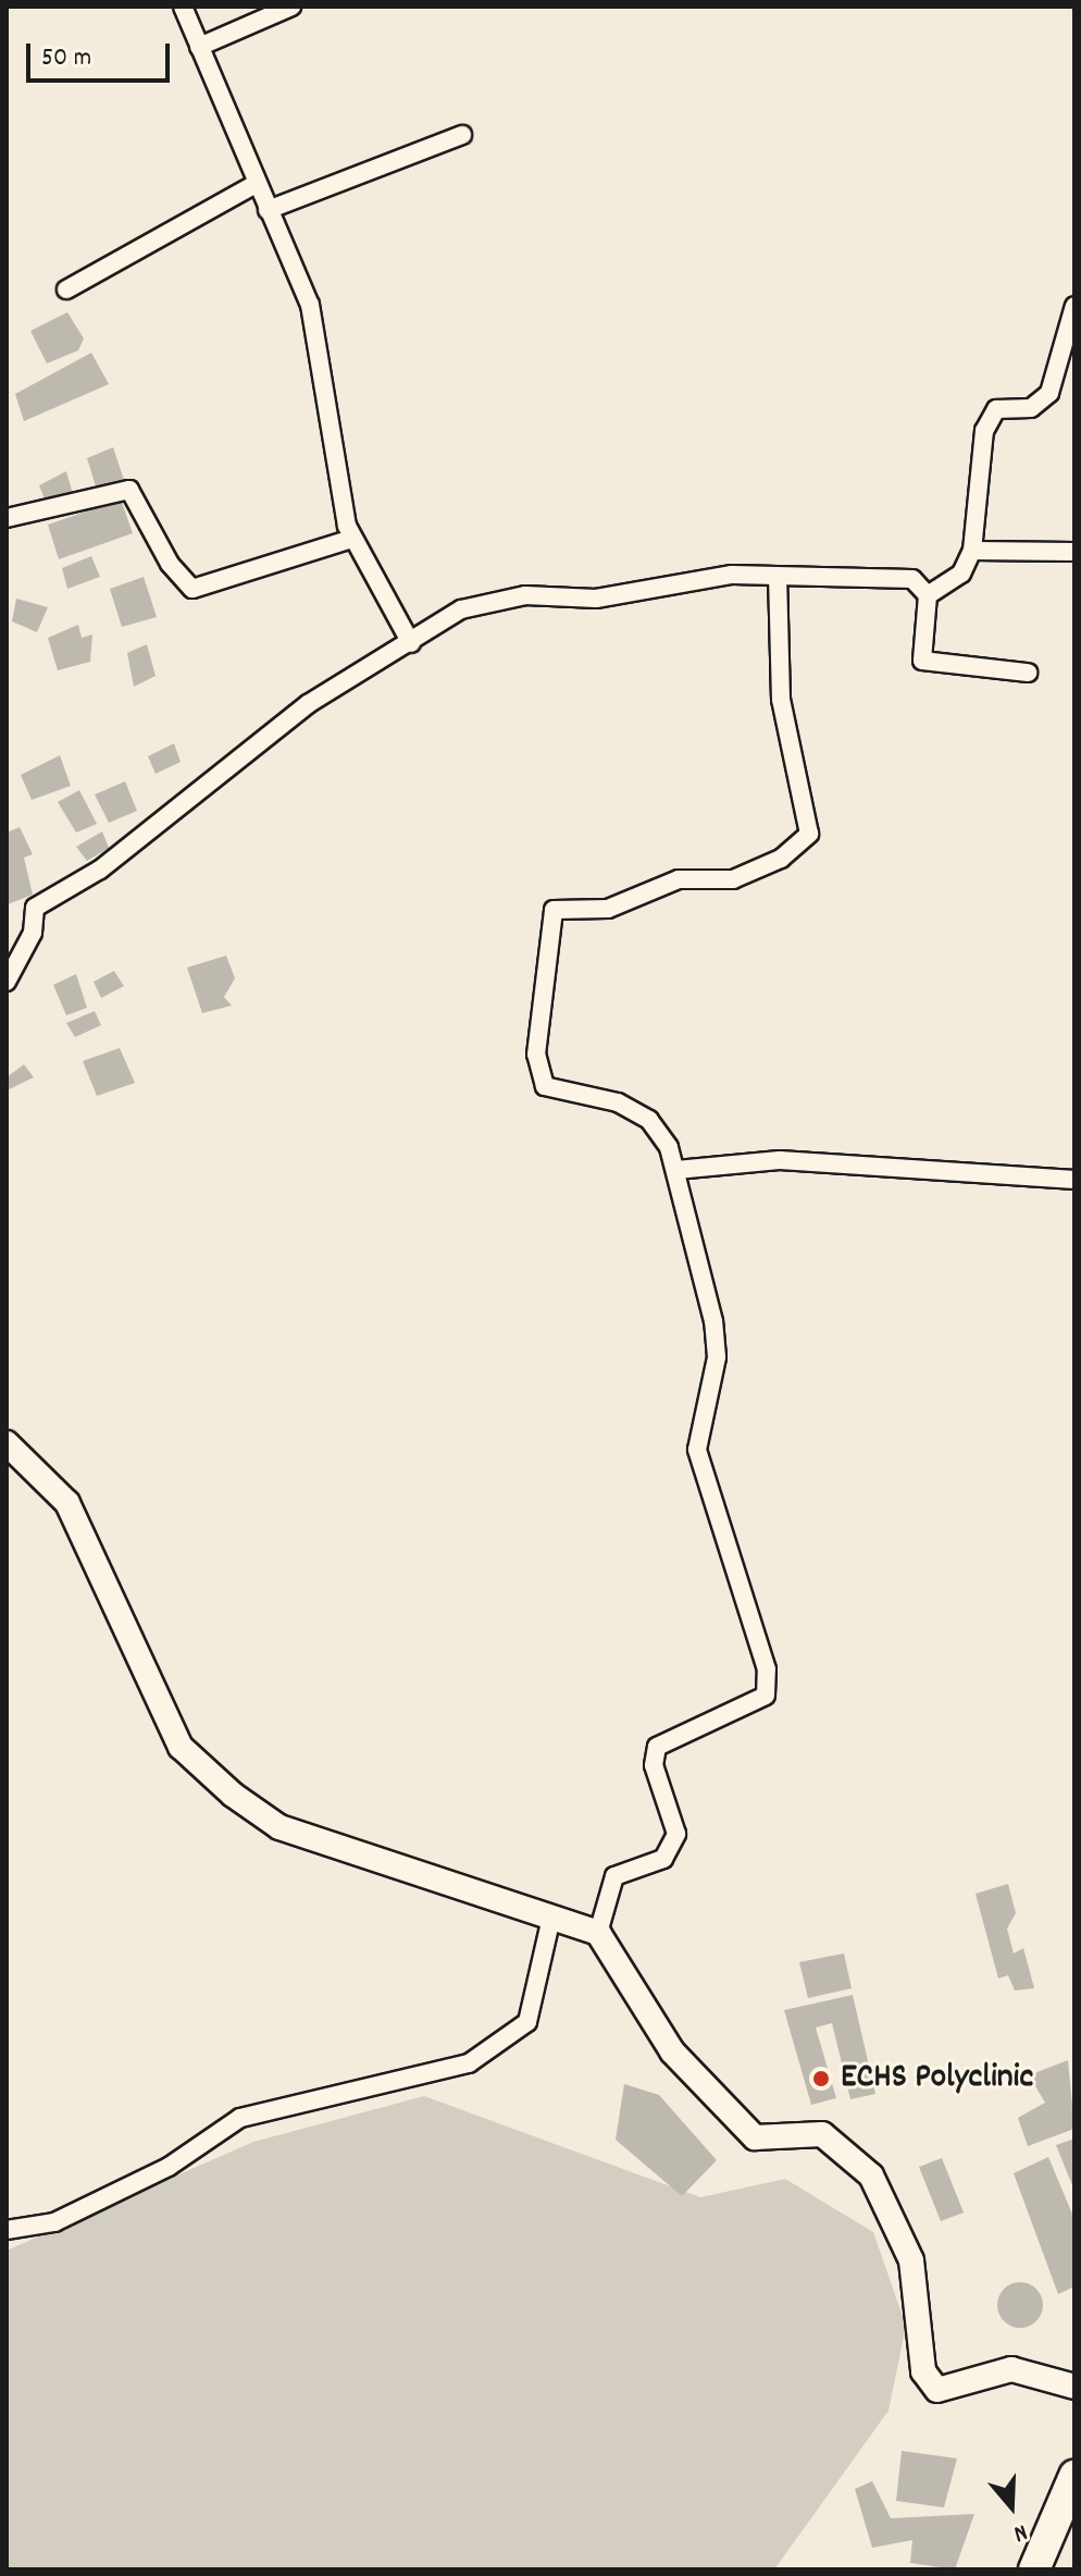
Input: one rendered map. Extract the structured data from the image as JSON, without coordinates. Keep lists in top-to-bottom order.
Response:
{
  "places": ["ECHS Polyclinic"],
  "scale_bar": "50 m",
  "north": "bottom"
}
